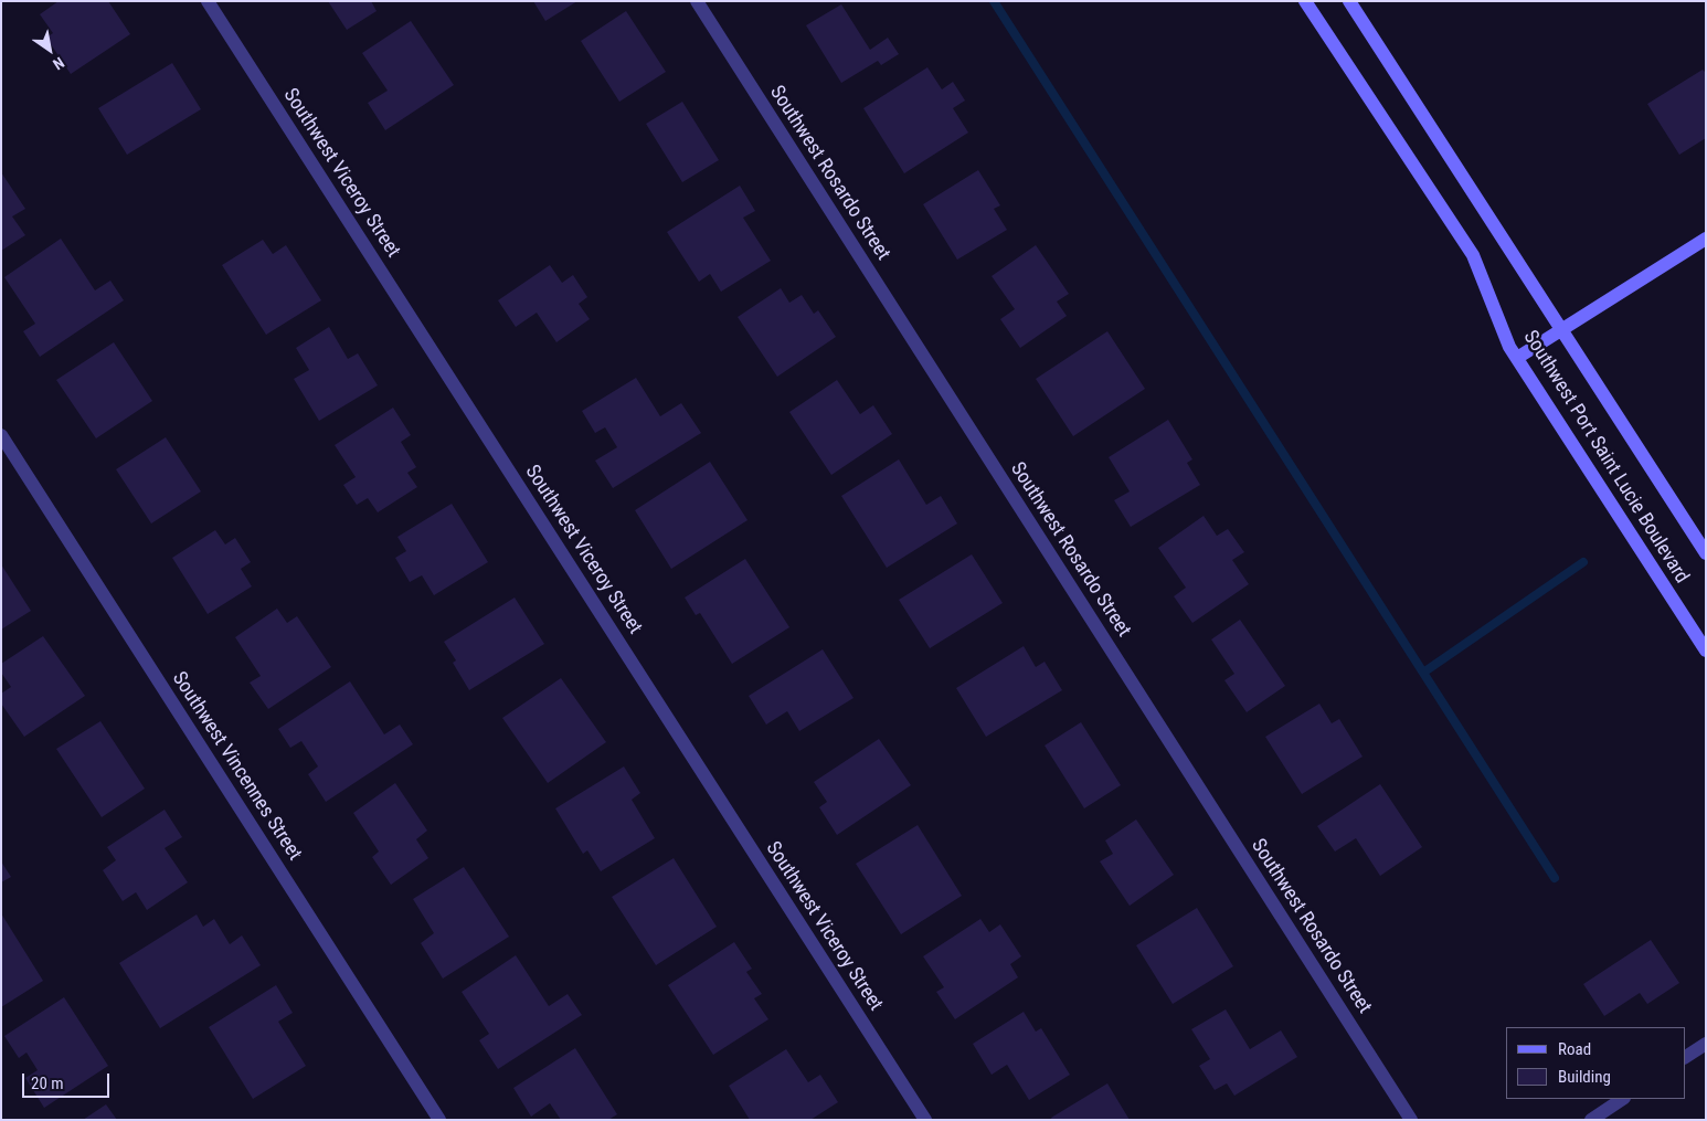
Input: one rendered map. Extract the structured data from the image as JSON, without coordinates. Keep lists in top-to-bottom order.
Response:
{
  "streets": {
    "main road": ["Southwest Port Saint Lucie Boulevard"],
    "street": ["Southwest Viceroy Street", "Southwest Rosardo Street", "Southwest Vincennes Street"]
  },
  "legend": ["Road", "Building"],
  "scale_bar": "20 m",
  "north": "bottom right"
}
